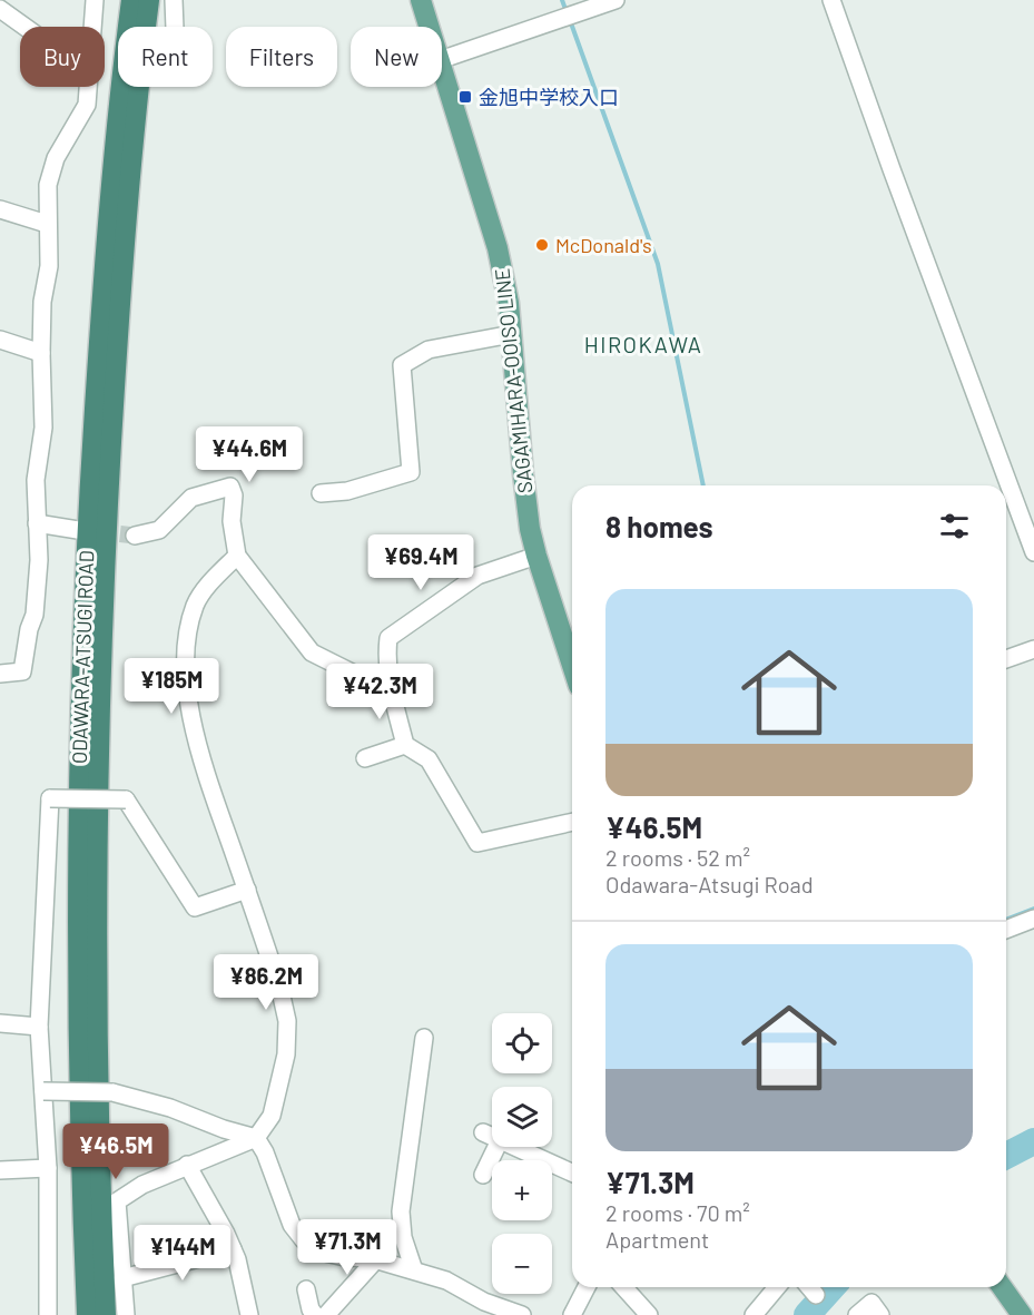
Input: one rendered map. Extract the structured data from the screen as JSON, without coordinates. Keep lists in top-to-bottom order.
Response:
{
  "streets": {
    "highway": ["ODAWARA-ATSUGI ROAD"],
    "main road": ["SAGAMIHARA-OOISO LINE"]
  },
  "districts": ["HIROKAWA"],
  "places": {
    "transit": ["金旭中学校入口"],
    "other": ["McDonald's"]
  },
  "page": {
    "chip": [
      "Buy",
      "Rent",
      "Filters",
      "New"
    ],
    "price": [
      "¥44.6M",
      "¥69.4M",
      "¥185M",
      "¥42.3M",
      "¥86.2M",
      "¥46.5M",
      "¥71.3M",
      "¥144M"
    ],
    "heading": "8 homes",
    "list": [
      {
        "name": "¥46.5M",
        "note": "2 rooms · 52 m² · Odawara-Atsugi Road"
      },
      {
        "name": "¥71.3M",
        "note": "2 rooms · 70 m² · Apartment"
      }
    ],
    "map_buttons": ["+", "−"]
  }
}
